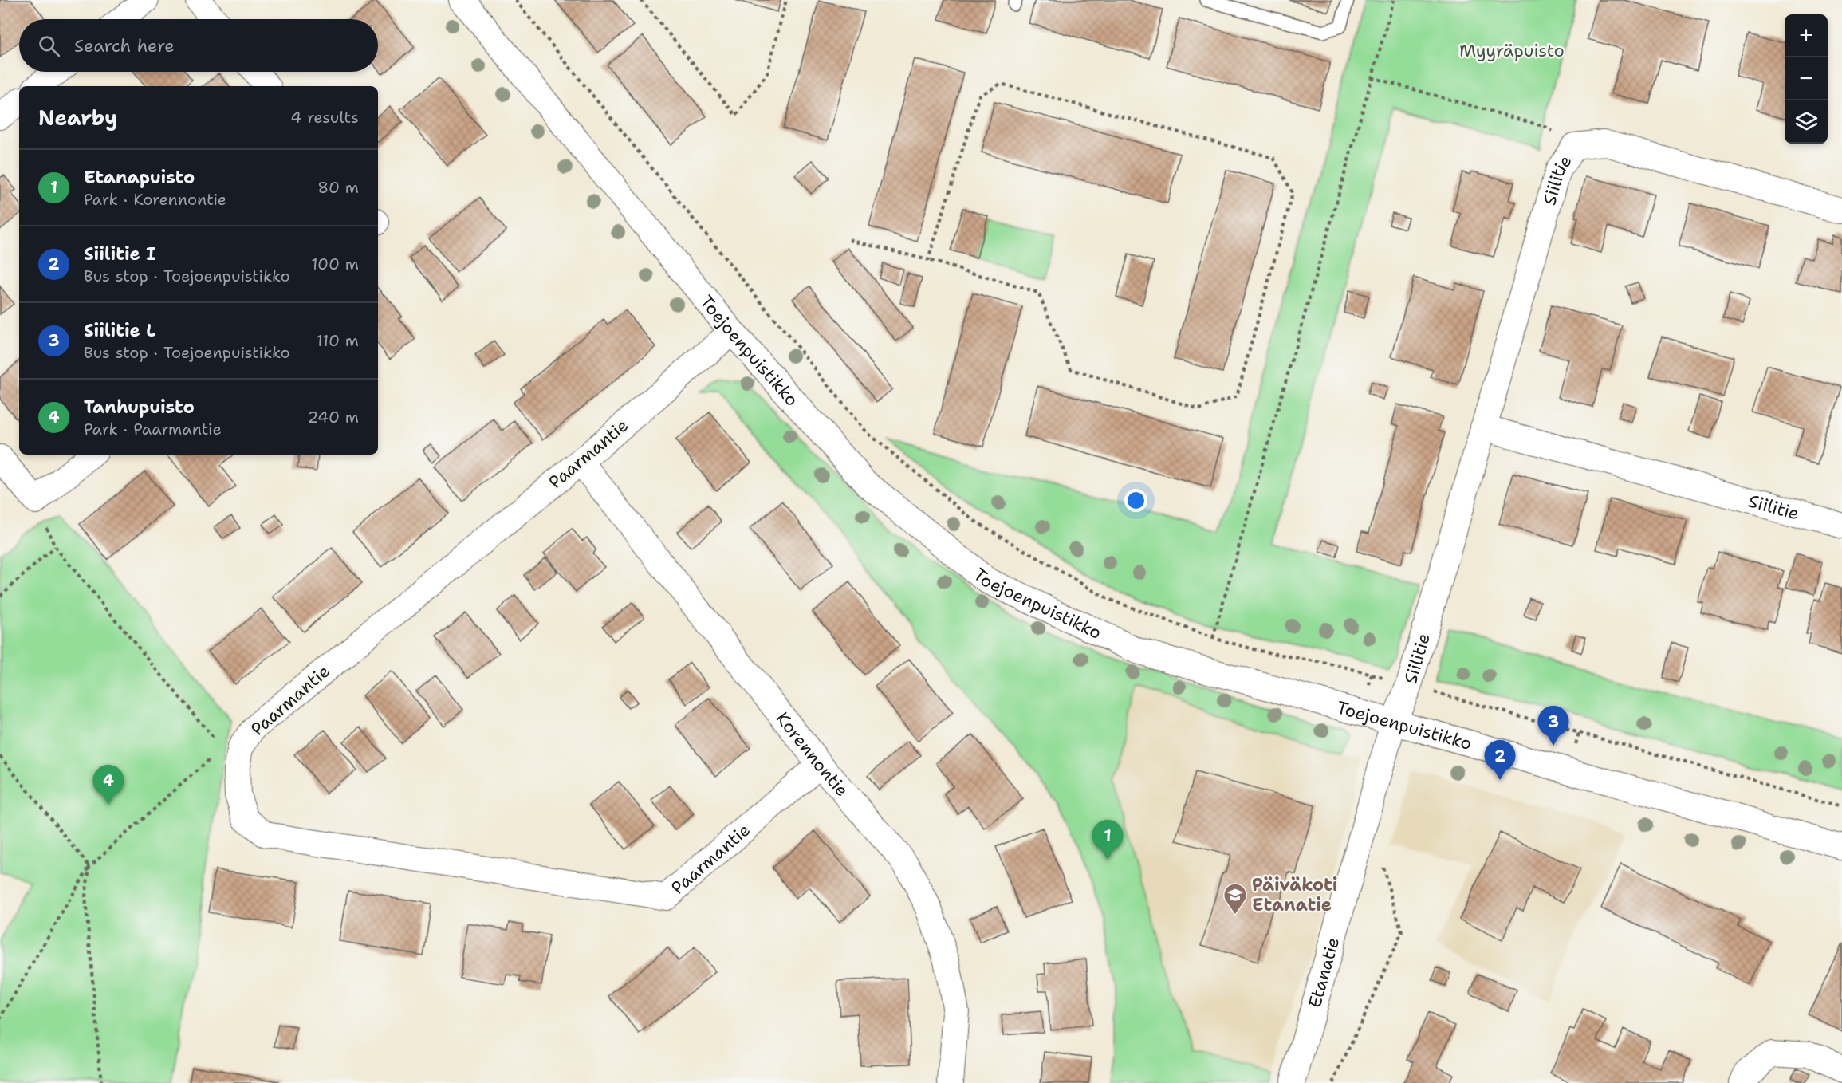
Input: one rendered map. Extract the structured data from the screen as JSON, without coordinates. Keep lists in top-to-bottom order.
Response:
{
  "streets": {
    "street": [
      "Siilitie",
      "Toejoenpuistikko",
      "Paarmantie",
      "Korennontie",
      "Etanatie"
    ]
  },
  "crossings": [
    ["Siilitie", "Toejoenpuistikko"],
    ["Siilitie", "Etanatie"],
    ["Toejoenpuistikko", "Paarmantie"],
    ["Toejoenpuistikko", "Etanatie"],
    ["Paarmantie", "Korennontie"]
  ],
  "parks": ["Myyräpuisto"],
  "places": {
    "school or university": ["Päiväkoti Etanatie"]
  },
  "page": {
    "map_buttons": ["+", "−"],
    "search": "Search here",
    "heading": ["Nearby", "4 results"],
    "list": [
      {
        "mark": "1",
        "name": "Etanapuisto",
        "note": "Park · Korennontie",
        "value": "80 m"
      },
      {
        "mark": "2",
        "name": "Siilitie I",
        "note": "Bus stop · Toejoenpuistikko",
        "value": "100 m"
      },
      {
        "mark": "3",
        "name": "Siilitie L",
        "note": "Bus stop · Toejoenpuistikko",
        "value": "110 m"
      },
      {
        "mark": "4",
        "name": "Tanhupuisto",
        "note": "Park · Paarmantie",
        "value": "240 m"
      }
    ],
    "pins": [
      "3",
      "2",
      "4",
      "1"
    ]
  }
}
